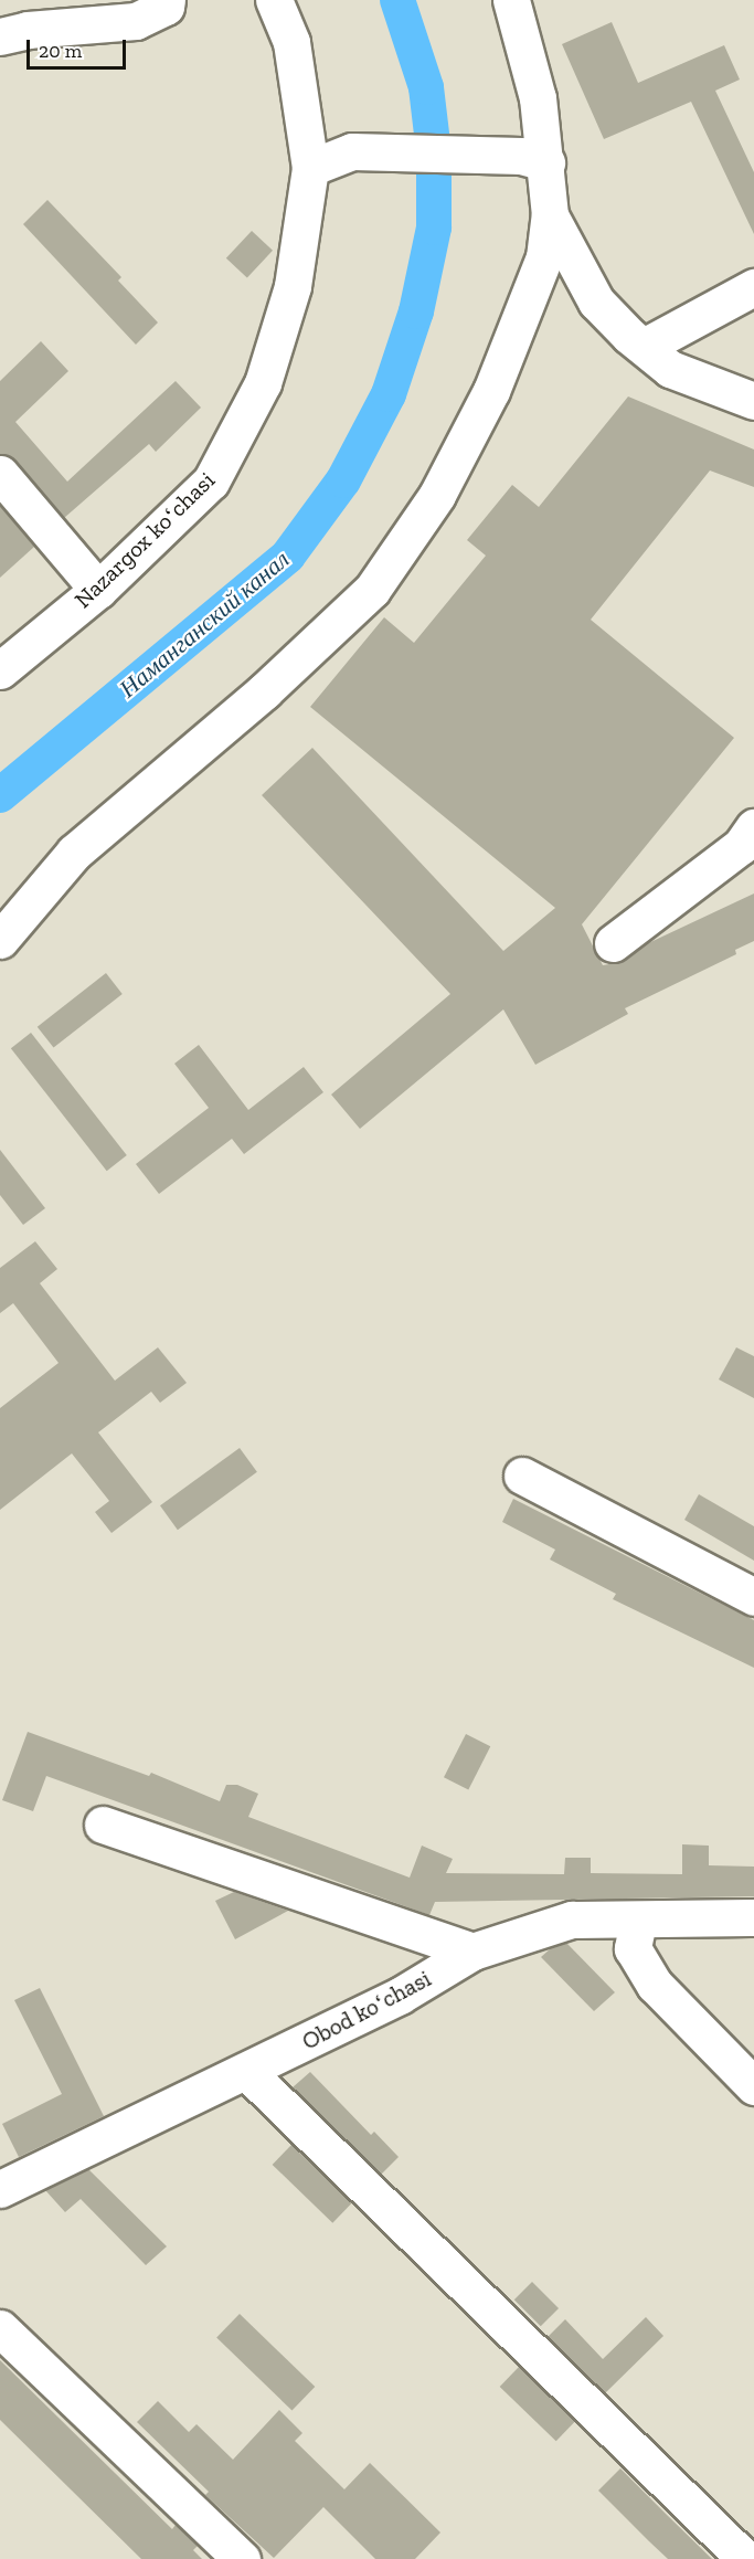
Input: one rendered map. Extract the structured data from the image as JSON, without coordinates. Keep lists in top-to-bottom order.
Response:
{
  "streets": {
    "street": ["Nazargox koʻchasi", "Obod koʻchasi"]
  },
  "water": ["Наманганский канал"],
  "scale_bar": "20 m"
}
